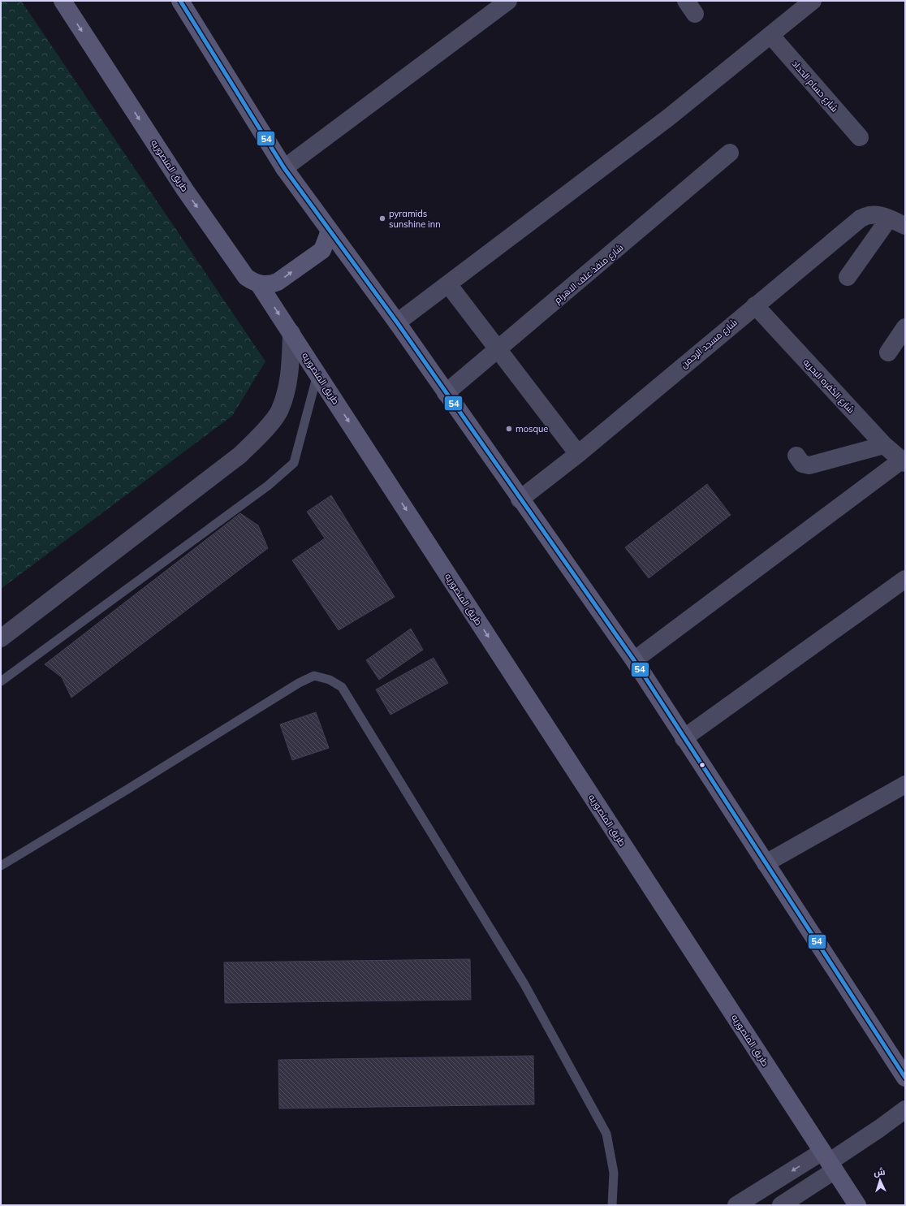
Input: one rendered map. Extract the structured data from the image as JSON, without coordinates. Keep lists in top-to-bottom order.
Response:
{
  "streets": {
    "main road": ["طريق المنصوريه"],
    "street": [
      "شارع حسام الحداد",
      "شارع منفذ علف الاهرام",
      "شارع مسجد الرحمن",
      "شارع الكفره البحريه"
    ]
  },
  "crossings": [
    ["شارع مسجد الرحمن", "شارع الكفره البحريه"]
  ],
  "places": ["pyramids sunshine inn", "mosque"],
  "lines": ["transit line 54"],
  "north": "top"
}
